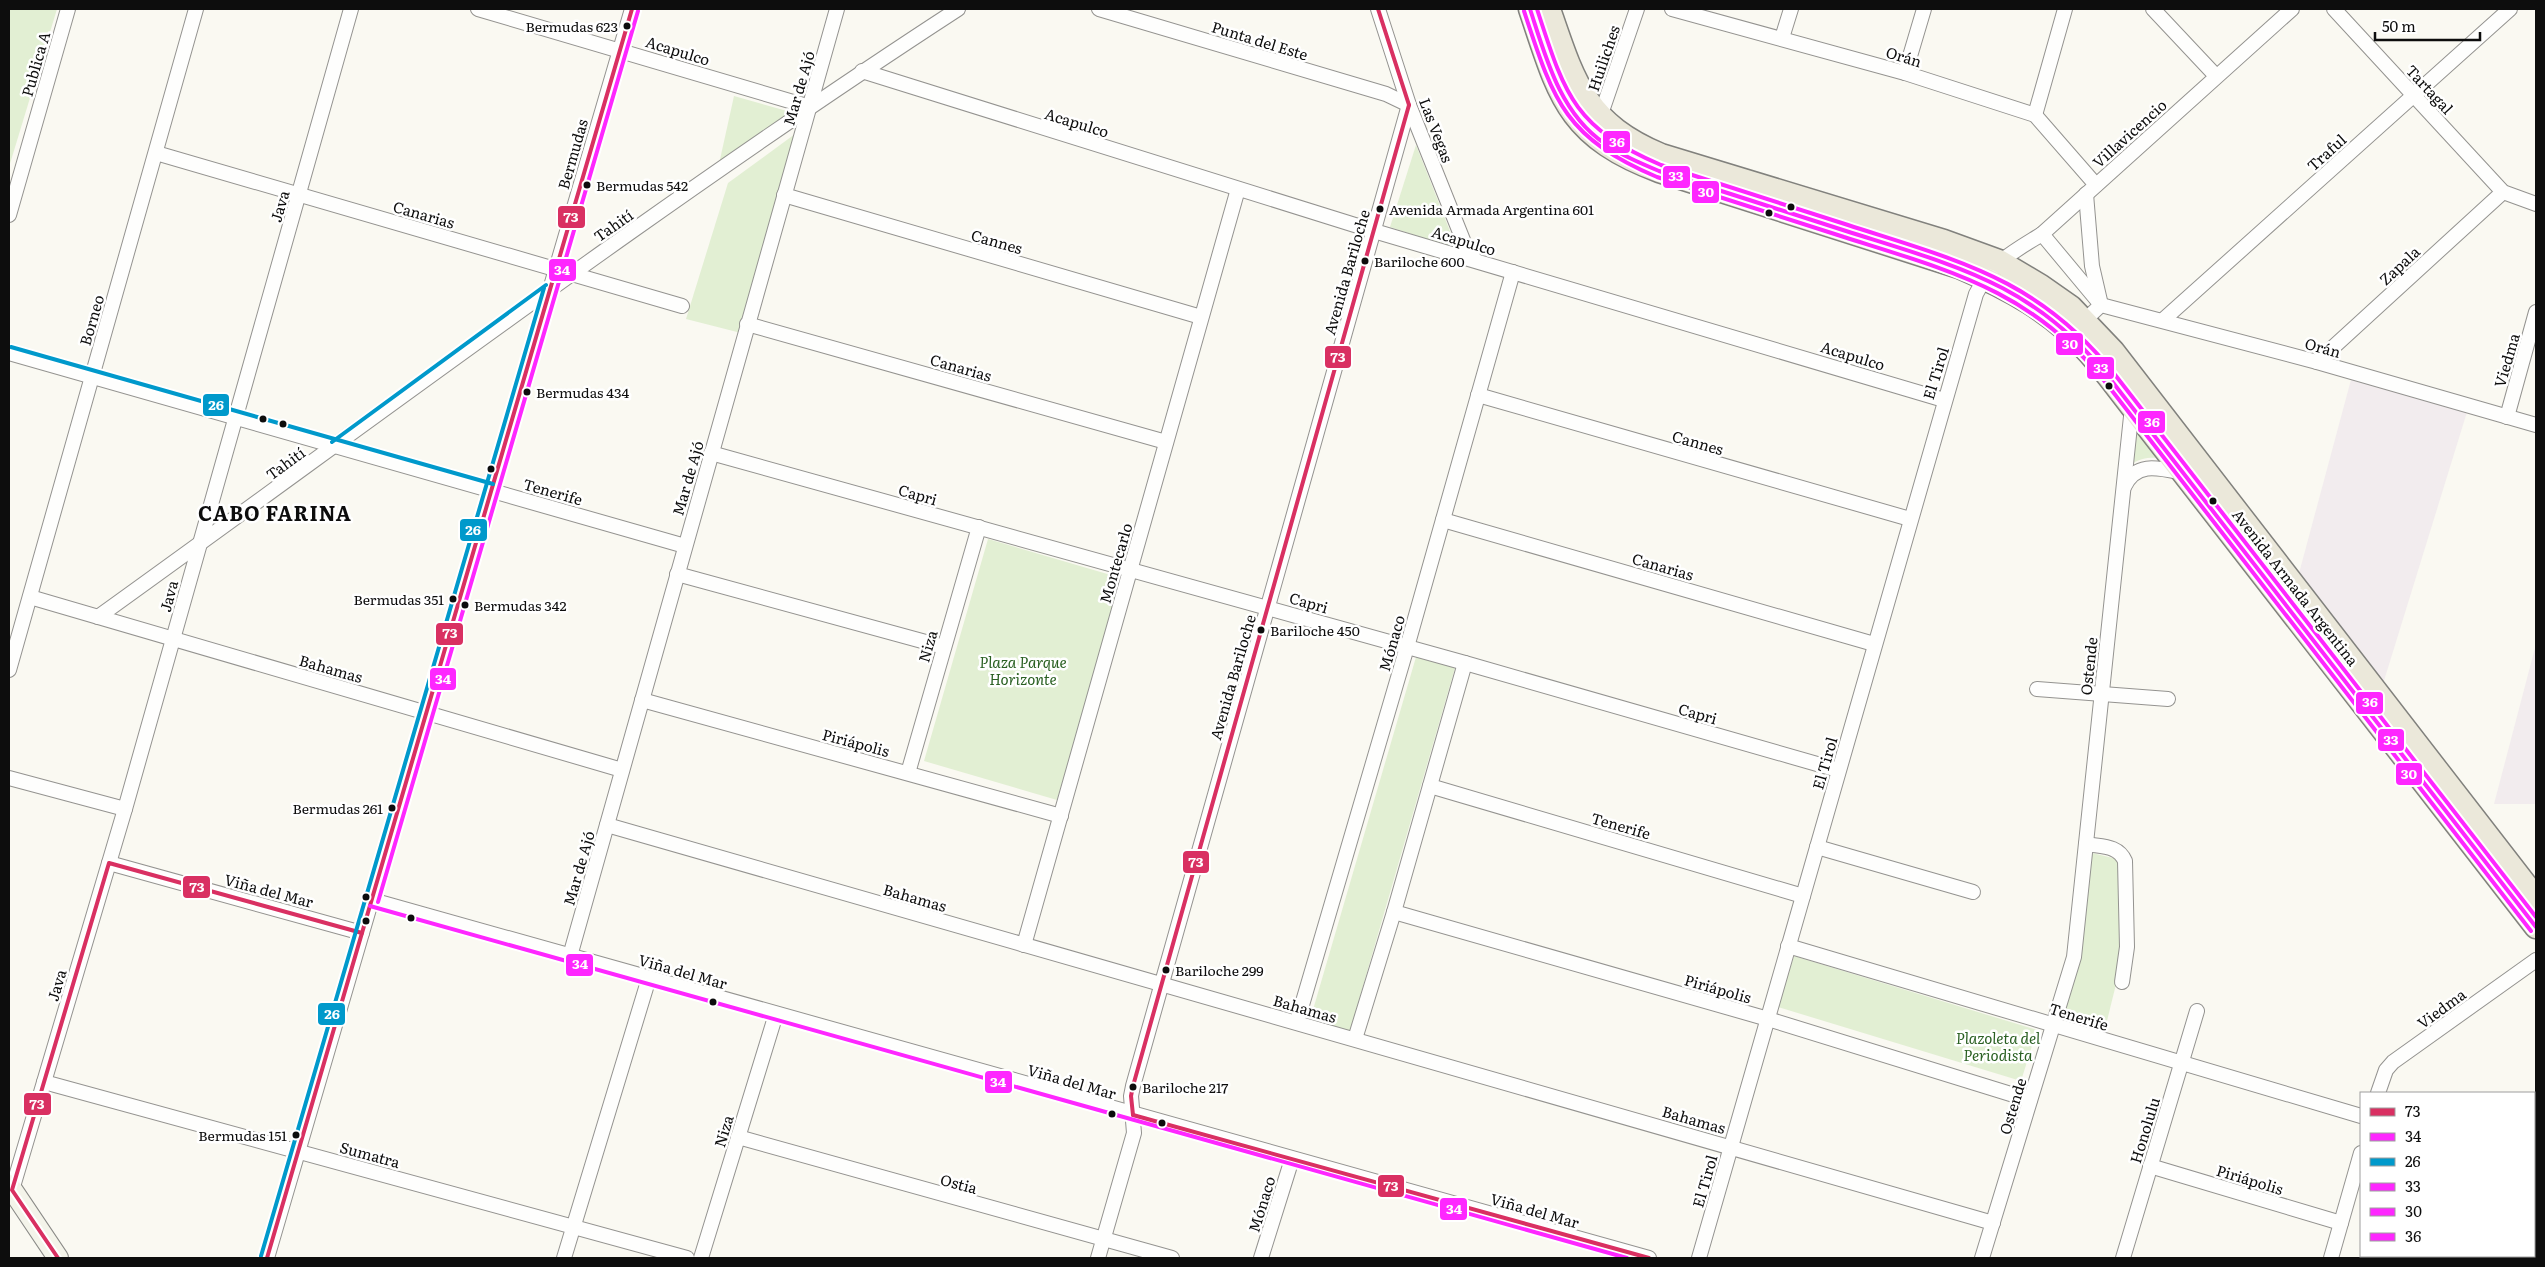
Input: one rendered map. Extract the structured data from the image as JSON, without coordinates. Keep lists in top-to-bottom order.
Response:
{
  "streets": {
    "main road": ["Avenida Armada Argentina"],
    "street": [
      "Punta del Este",
      "Acapulco",
      "Orán",
      "Huiliches",
      "Publica A",
      "Mar de Ajó",
      "Tartagal",
      "Las Vegas",
      "Villavicencio",
      "Traful",
      "Bermudas",
      "Java",
      "Canarias",
      "Tahití",
      "Cannes",
      "Zapala",
      "Avenida Bariloche",
      "Borneo",
      "Viedma",
      "El Tirol",
      "Tenerife",
      "Capri",
      "Montecarlo",
      "Mónaco",
      "Niza",
      "Ostende",
      "Bahamas",
      "Piriápolis",
      "Viña del Mar",
      "Honolulu",
      "Sumatra",
      "Ostia"
    ]
  },
  "crossings": [
    ["Punta del Este", "Las Vegas"],
    ["Punta del Este", "Avenida Bariloche"],
    ["Acapulco", "Mar de Ajó"],
    ["Acapulco", "Las Vegas"],
    ["Acapulco", "Bermudas"],
    ["Acapulco", "Tahití"],
    ["Acapulco", "Avenida Bariloche"],
    ["Acapulco", "El Tirol"],
    ["Acapulco", "Montecarlo"],
    ["Acapulco", "Mónaco"],
    ["Orán", "Traful"],
    ["Orán", "Zapala"],
    ["Orán", "Viedma"],
    ["Orán", "Avenida Armada Argentina"],
    ["Huiliches", "Avenida Armada Argentina"],
    ["Mar de Ajó", "Canarias"],
    ["Mar de Ajó", "Tahití"],
    ["Mar de Ajó", "Cannes"],
    ["Mar de Ajó", "Tenerife"],
    ["Mar de Ajó", "Capri"],
    ["Mar de Ajó", "Bahamas"],
    ["Mar de Ajó", "Piriápolis"],
    ["Mar de Ajó", "Viña del Mar"],
    ["Tartagal", "Traful"],
    ["Tartagal", "Zapala"],
    ["Las Vegas", "Avenida Bariloche"],
    ["Villavicencio", "El Tirol"],
    ["Villavicencio", "Avenida Armada Argentina"],
    ["Bermudas", "Canarias"],
    ["Bermudas", "Tahití"],
    ["Bermudas", "Tenerife"],
    ["Bermudas", "Bahamas"],
    ["Bermudas", "Viña del Mar"],
    ["Bermudas", "Sumatra"],
    ["Java", "Canarias"],
    ["Java", "Tahití"],
    ["Java", "Tenerife"],
    ["Java", "Bahamas"],
    ["Java", "Viña del Mar"],
    ["Java", "Sumatra"],
    ["Canarias", "Tahití"],
    ["Canarias", "Borneo"],
    ["Canarias", "El Tirol"],
    ["Canarias", "Montecarlo"],
    ["Canarias", "Mónaco"],
    ["Tahití", "Tenerife"],
    ["Tahití", "Bahamas"],
    ["Cannes", "El Tirol"],
    ["Cannes", "Montecarlo"],
    ["Cannes", "Mónaco"],
    ["Avenida Bariloche", "Capri"],
    ["Avenida Bariloche", "Bahamas"],
    ["Avenida Bariloche", "Viña del Mar"],
    ["Avenida Bariloche", "Ostia"],
    ["Borneo", "Tenerife"],
    ["Borneo", "Bahamas"],
    ["El Tirol", "Tenerife"],
    ["El Tirol", "Capri"],
    ["El Tirol", "Avenida Armada Argentina"],
    ["El Tirol", "Bahamas"],
    ["El Tirol", "Piriápolis"],
    ["Tenerife", "Ostende"],
    ["Tenerife", "Honolulu"],
    ["Capri", "Montecarlo"],
    ["Capri", "Mónaco"],
    ["Capri", "Niza"],
    ["Montecarlo", "Bahamas"],
    ["Montecarlo", "Piriápolis"],
    ["Avenida Armada Argentina", "Ostende"],
    ["Mónaco", "Bahamas"],
    ["Mónaco", "Viña del Mar"],
    ["Niza", "Piriápolis"],
    ["Niza", "Viña del Mar"],
    ["Niza", "Ostia"],
    ["Ostende", "Bahamas"],
    ["Ostende", "Piriápolis"],
    ["Piriápolis", "Honolulu"]
  ],
  "districts": ["CABO FARINA"],
  "parks": ["Plaza Parque Horizonte", "Plazoleta del Periodista"],
  "places": [
    "Bermudas 623",
    "Bermudas 542",
    "Avenida Armada Argentina 601",
    "Bariloche 600",
    "Bermudas 434",
    "Bermudas 351",
    "Bermudas 342",
    "Bariloche 450",
    "Bermudas 261",
    "Bariloche 299",
    "Bariloche 217",
    "Bermudas 151"
  ],
  "lines": [
    "transit line 73",
    "transit line 33",
    "transit line 36",
    "transit line 34",
    "transit line 30",
    "transit line 26"
  ],
  "legend": [
    "73",
    "34",
    "26",
    "33",
    "30",
    "36"
  ],
  "scale_bar": "50 m"
}
